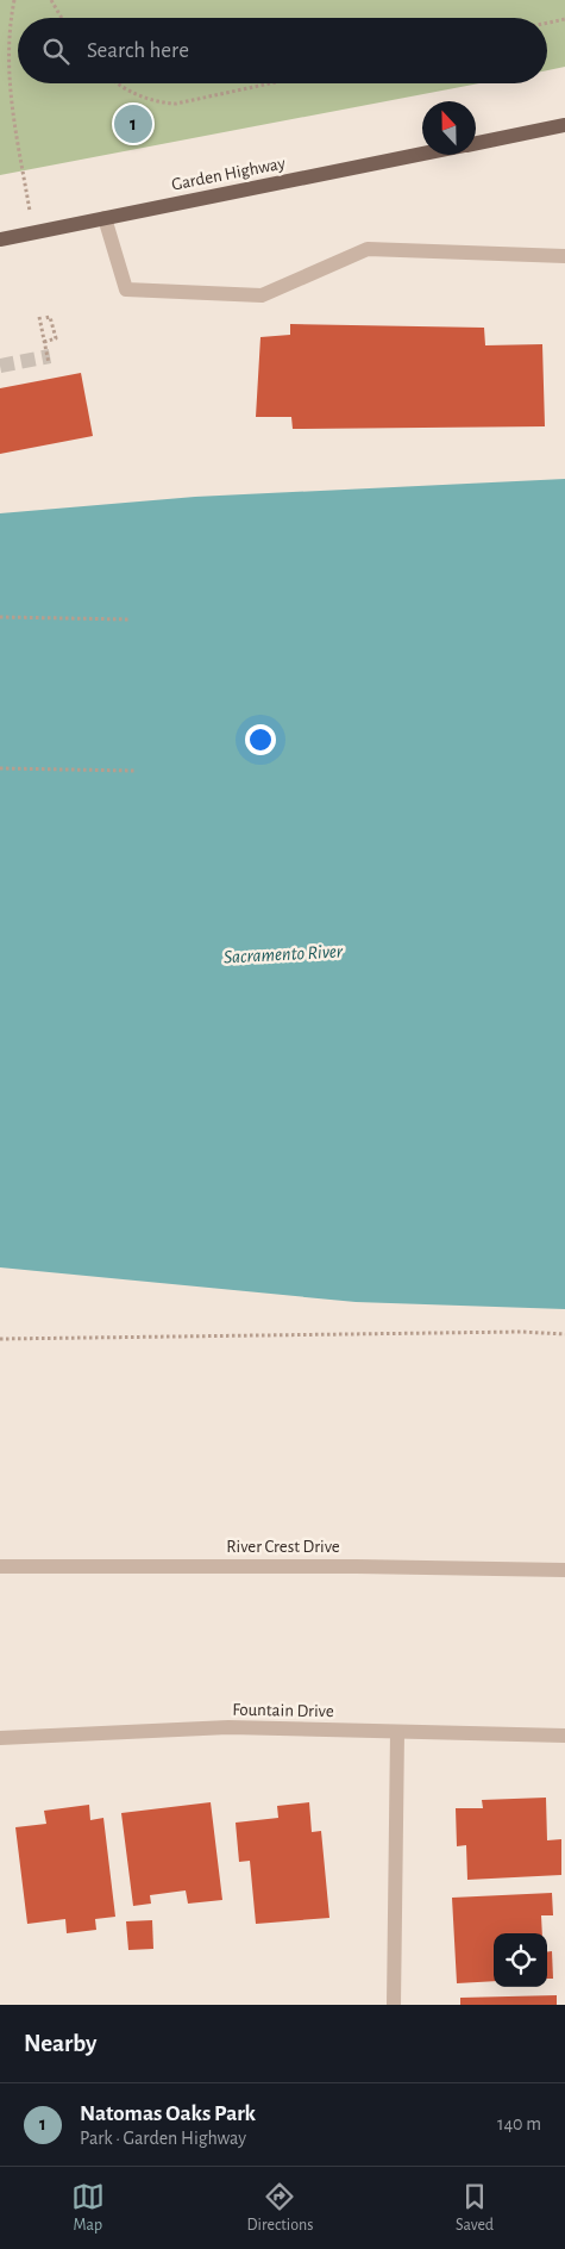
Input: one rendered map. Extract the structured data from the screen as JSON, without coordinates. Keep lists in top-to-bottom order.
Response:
{
  "streets": {
    "main road": ["Garden Highway"],
    "street": ["River Crest Drive", "Fountain Drive"]
  },
  "water": ["Sacramento River"],
  "north": "top",
  "page": {
    "search": "Search here",
    "pins": "1",
    "heading": "Nearby",
    "list": [
      {
        "mark": "1",
        "name": "Natomas Oaks Park",
        "note": "Park · Garden Highway",
        "value": "140 m"
      }
    ],
    "nav": ["Map", "Directions", "Saved"]
  }
}
